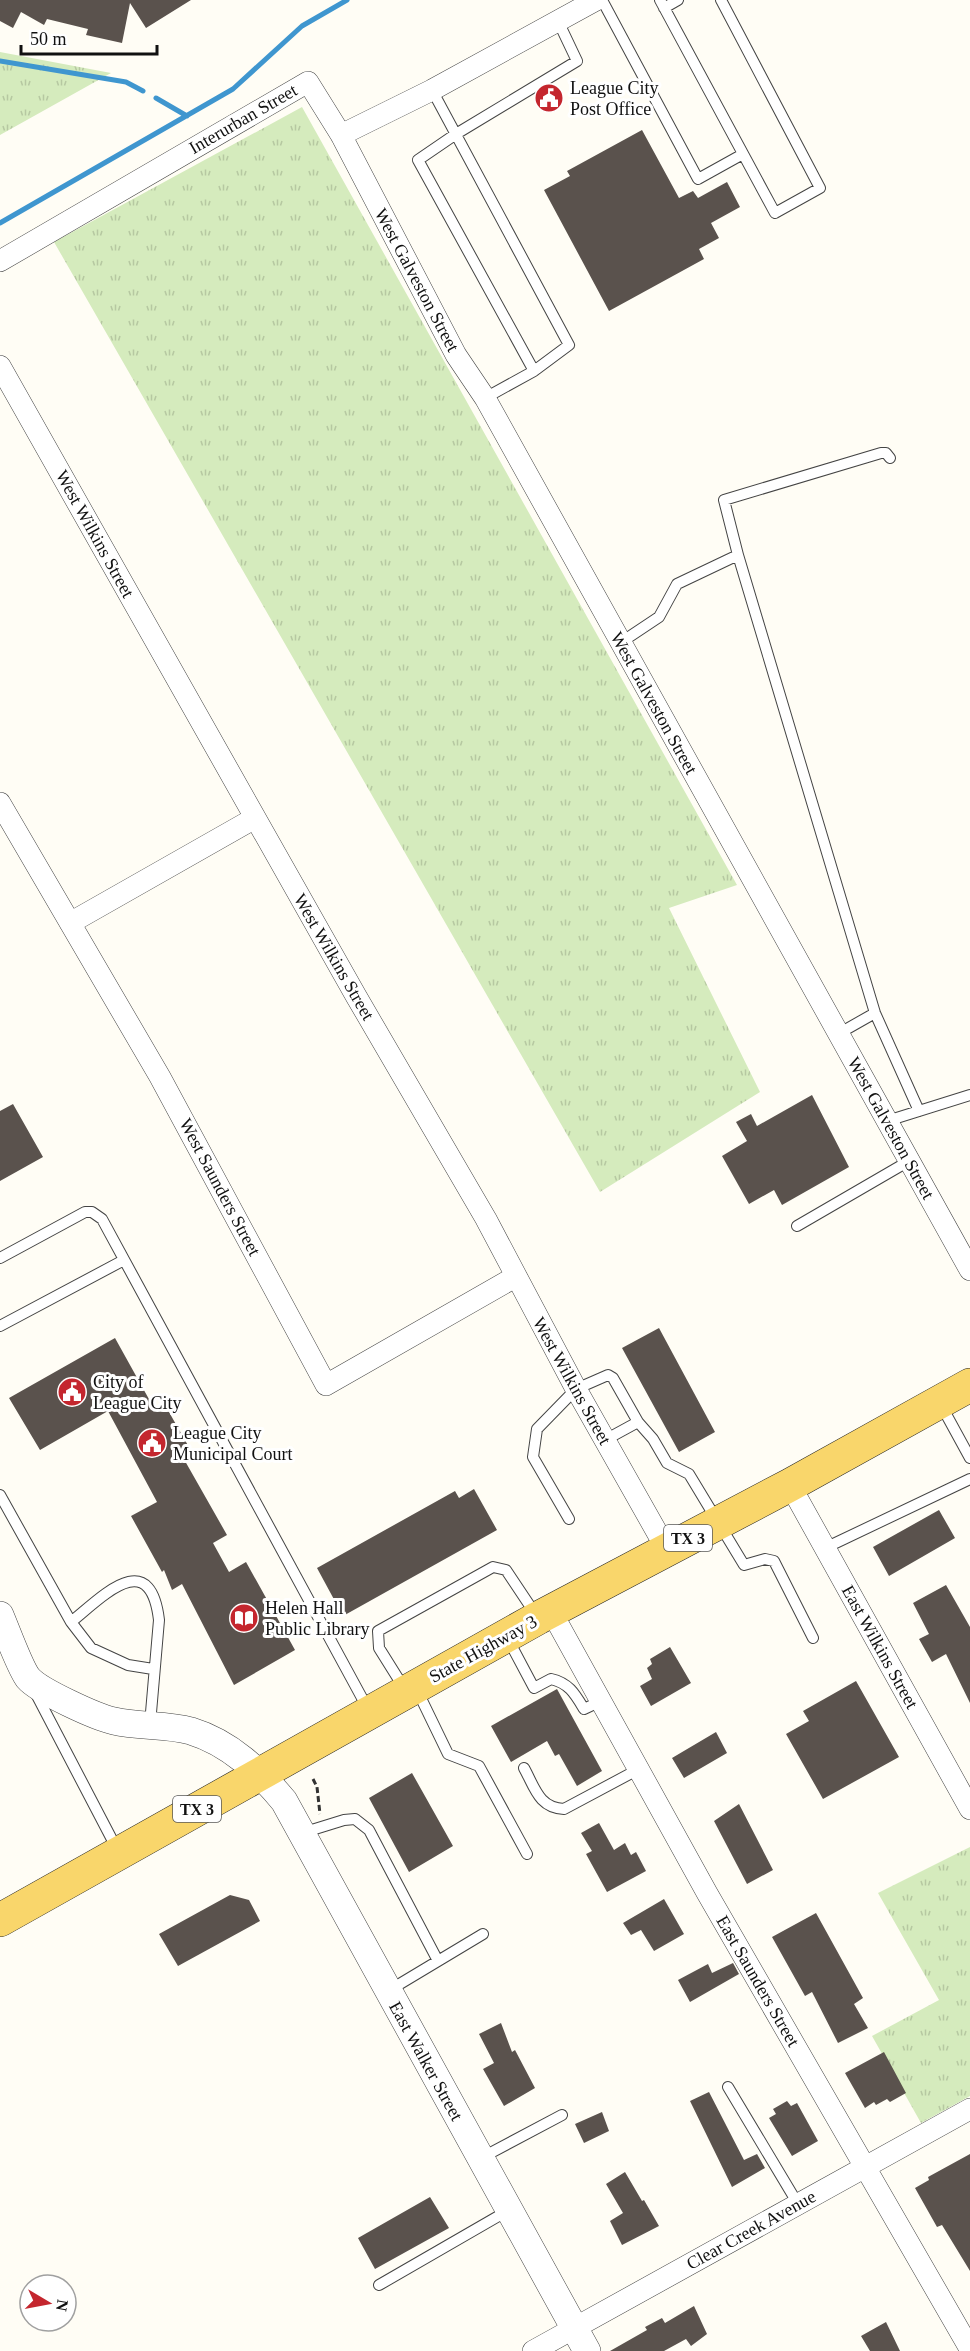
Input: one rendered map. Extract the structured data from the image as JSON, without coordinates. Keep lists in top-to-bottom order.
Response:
{
  "streets": {
    "main road": ["TX 3", "State Highway 3"],
    "street": [
      "Interurban Street",
      "West Galveston Street",
      "West Wilkins Street",
      "West Saunders Street",
      "East Wilkins Street",
      "East Saunders Street",
      "East Walker Street",
      "Clear Creek Avenue"
    ]
  },
  "crossings": [
    ["Interurban Street", "West Galveston Street"],
    ["West Wilkins Street", "West Saunders Street"],
    ["West Wilkins Street", "State Highway 3"],
    ["East Wilkins Street", "State Highway 3"],
    ["State Highway 3", "East Saunders Street"],
    ["State Highway 3", "East Walker Street"],
    ["East Saunders Street", "Clear Creek Avenue"],
    ["East Walker Street", "Clear Creek Avenue"]
  ],
  "places": {
    "public building": ["League City Post Office", "City of League City", "League City Municipal Court"],
    "library": ["Helen Hall Public Library"]
  },
  "scale_bar": "50 m",
  "north": "right"
}
